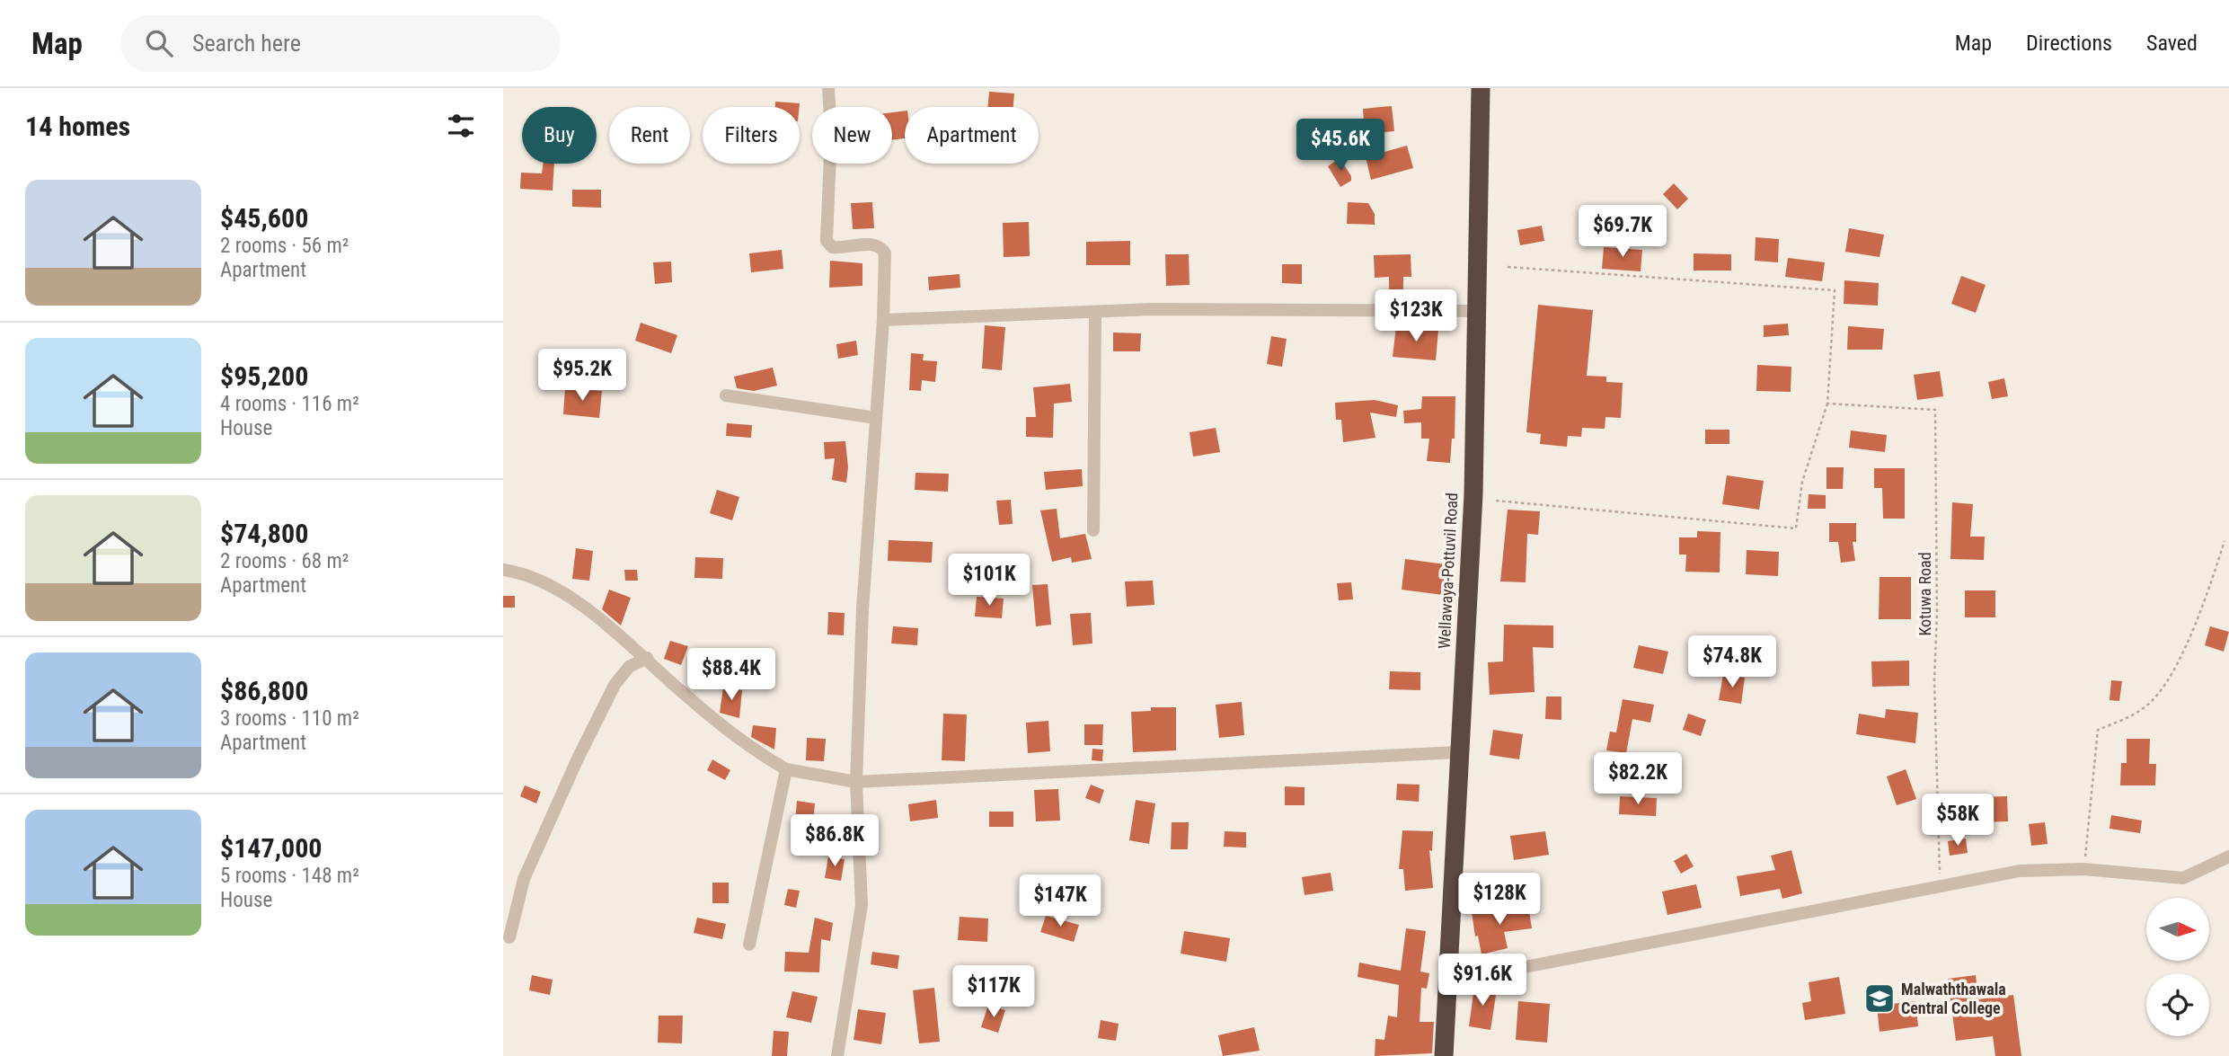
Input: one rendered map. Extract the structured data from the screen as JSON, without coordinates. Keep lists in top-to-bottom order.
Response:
{
  "streets": {
    "highway": ["Wellawaya-Pottuvil Road"],
    "path": ["Kotuwa Road"]
  },
  "places": {
    "school or university": ["Malwaththawala Central College"]
  },
  "north": "right",
  "page": {
    "header": "Map",
    "search": "Search here",
    "nav": ["Map", "Directions", "Saved"],
    "heading": "14 homes",
    "chip": [
      "Buy",
      "Rent",
      "Filters",
      "New",
      "Apartment"
    ],
    "price": [
      "$45.6K",
      "$69.7K",
      "$123K",
      "$95.2K",
      "$101K",
      "$74.8K",
      "$88.4K",
      "$82.2K",
      "$58K",
      "$86.8K",
      "$128K",
      "$147K",
      "$91.6K",
      "$117K"
    ],
    "list": [
      {
        "name": "$45,600",
        "note": "2 rooms · 56 m² · Apartment"
      },
      {
        "name": "$95,200",
        "note": "4 rooms · 116 m² · House"
      },
      {
        "name": "$74,800",
        "note": "2 rooms · 68 m² · Apartment"
      },
      {
        "name": "$86,800",
        "note": "3 rooms · 110 m² · Apartment"
      },
      {
        "name": "$147,000",
        "note": "5 rooms · 148 m² · House"
      }
    ]
  }
}
